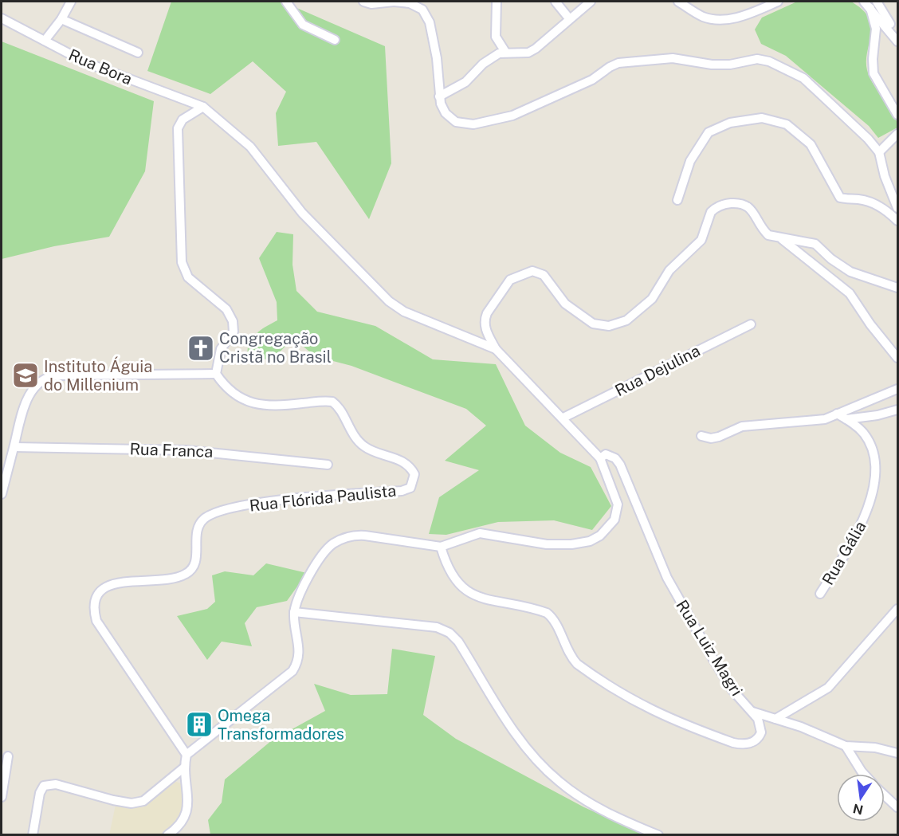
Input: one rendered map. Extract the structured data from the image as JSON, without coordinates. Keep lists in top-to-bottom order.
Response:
{
  "streets": {
    "street": [
      "Rua Bora",
      "Rua Dejulina",
      "Rua Franca",
      "Rua Flórida Paulista",
      "Rua Gália",
      "Rua Luiz Magri"
    ]
  },
  "places": {
    "church": ["Congregação Cristã no Brasil"],
    "school or university": ["Instituto Águia do Millenium"],
    "building": ["Omega Transformadores"]
  },
  "north": "bottom"
}
